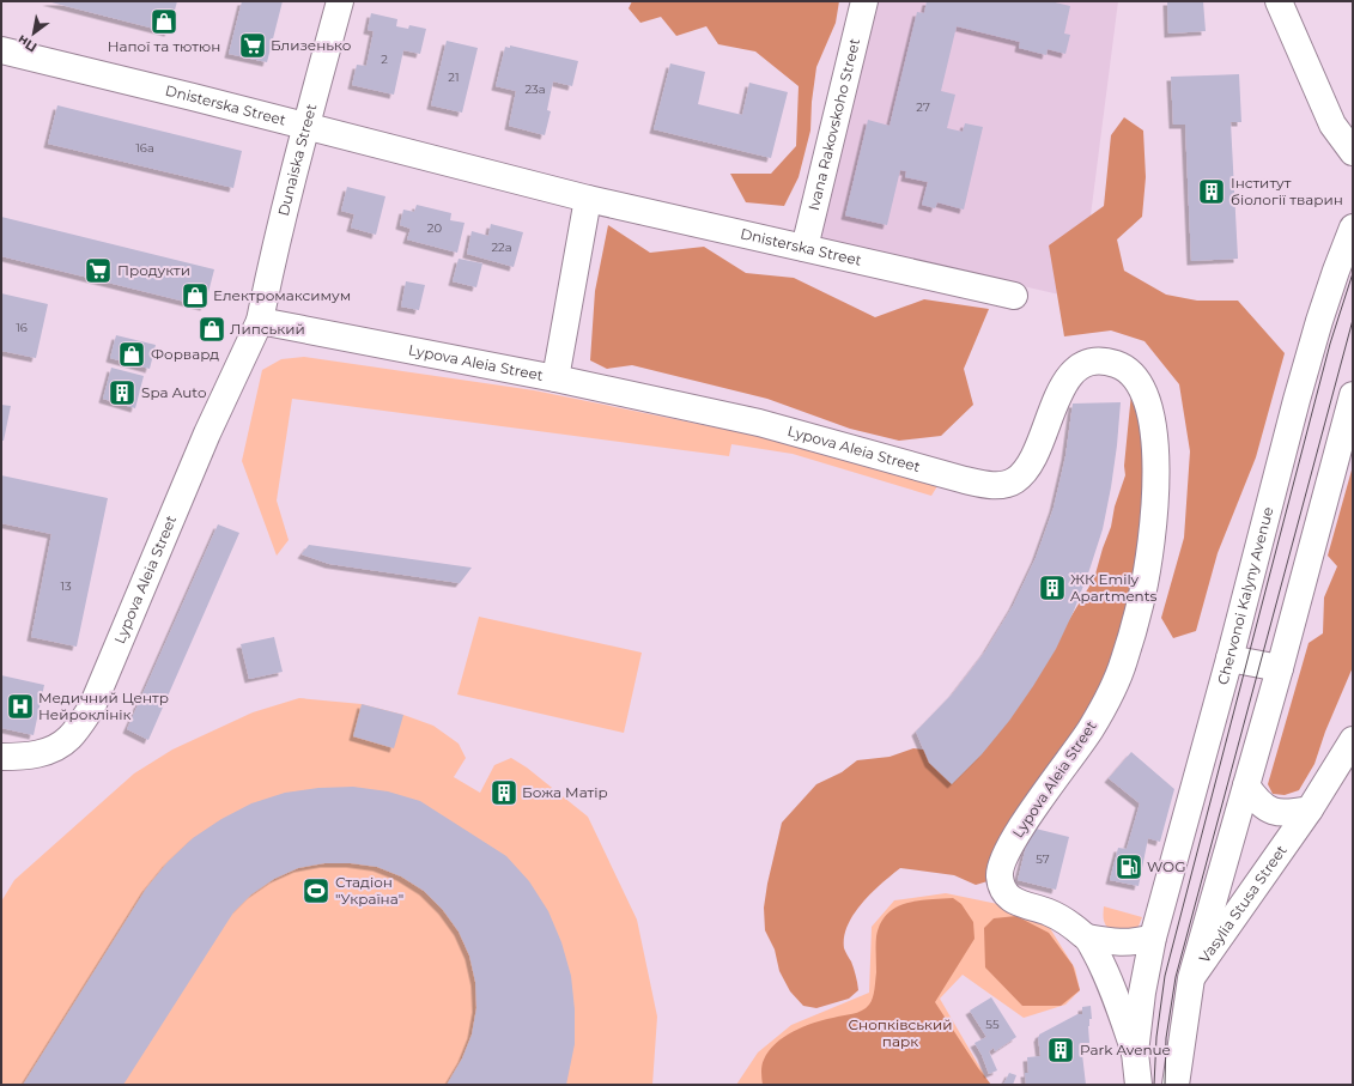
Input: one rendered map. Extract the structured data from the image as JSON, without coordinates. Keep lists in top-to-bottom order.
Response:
{
  "streets": {
    "street": [
      "Dnisterska Street",
      "Ivana Rakovskoho Street",
      "Dunaiska Street",
      "Lypova Aleia Street",
      "Chervonoi Kalyny Avenue",
      "Vasylia Stusa Street"
    ]
  },
  "crossings": [
    ["Dnisterska Street", "Ivana Rakovskoho Street"],
    ["Dnisterska Street", "Dunaiska Street"],
    ["Dunaiska Street", "Lypova Aleia Street"],
    ["Lypova Aleia Street", "Chervonoi Kalyny Avenue"]
  ],
  "parks": ["Снопківський парк"],
  "places": {
    "shop": [
      "Напої та тютюн",
      "Електромаксимум",
      "Липський",
      "Форвард"
    ],
    "supermarket": ["Близенько", "Продукти"],
    "building": [
      "Інститут біології тварин",
      "Spa Auto",
      "ЖК Emily Apartments",
      "Божа Матір",
      "Park Avenue"
    ],
    "hospital": ["Медичний Центр Нейроклінік"],
    "fuel station": ["WOG"],
    "sports": ["Стадіон \"Україна\""]
  },
  "house_numbers": [
    "2",
    "21",
    "23а",
    "27",
    "16а",
    "20",
    "22а",
    "16",
    "13",
    "57",
    "55"
  ],
  "north": "bottom left"
}
